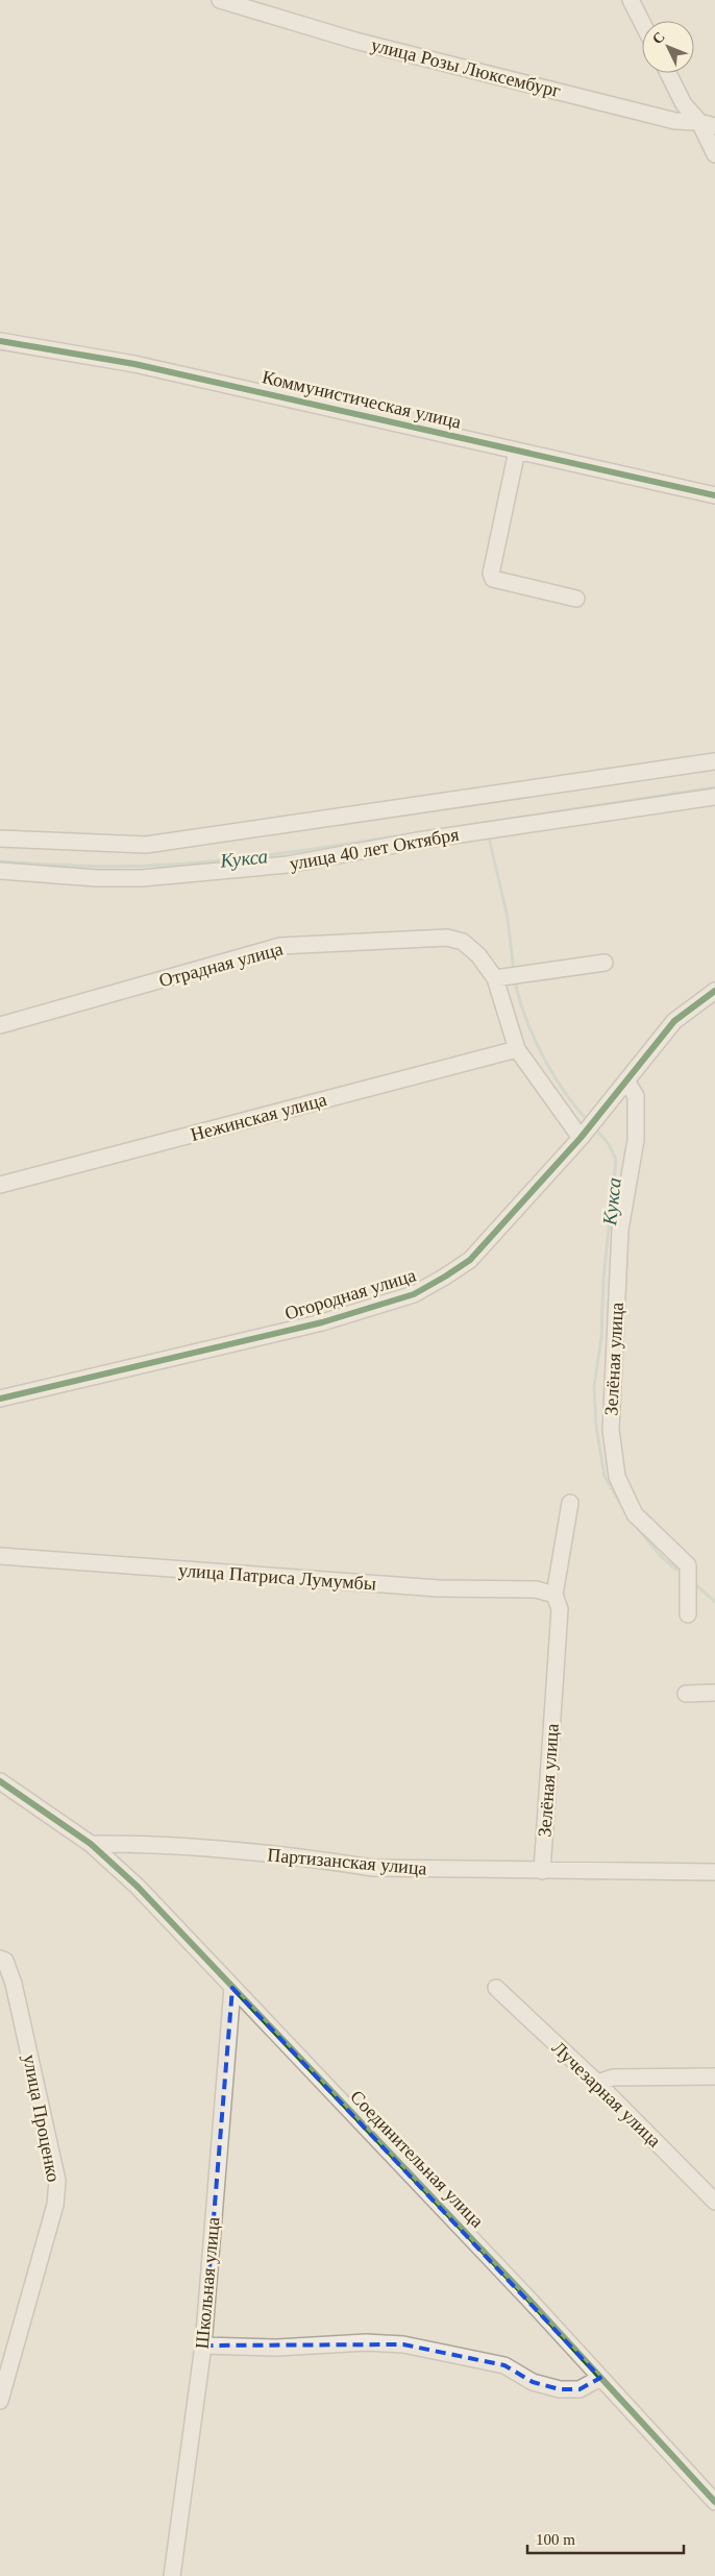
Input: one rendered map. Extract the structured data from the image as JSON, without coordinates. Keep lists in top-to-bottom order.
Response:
{
  "streets": {
    "street": [
      "улица Розы Люксембург",
      "Коммунистическая улица",
      "улица 40 лет Октября",
      "Отрадная улица",
      "Нежинская улица",
      "Огородная улица",
      "Зелёная улица",
      "улица Патриса Лумумбы",
      "Партизанская улица",
      "Лучезарная улица",
      "улица Проценко",
      "Соединительная улица",
      "Школьная улица"
    ]
  },
  "crossings": [
    ["Огородная улица", "Зелёная улица"],
    ["Зелёная улица", "улица Патриса Лумумбы"],
    ["Зелёная улица", "Партизанская улица"],
    ["Партизанская улица", "Соединительная улица"],
    ["Соединительная улица", "Школьная улица"]
  ],
  "water": ["Кукса"],
  "scale_bar": "100 m",
  "north": "top left"
}
